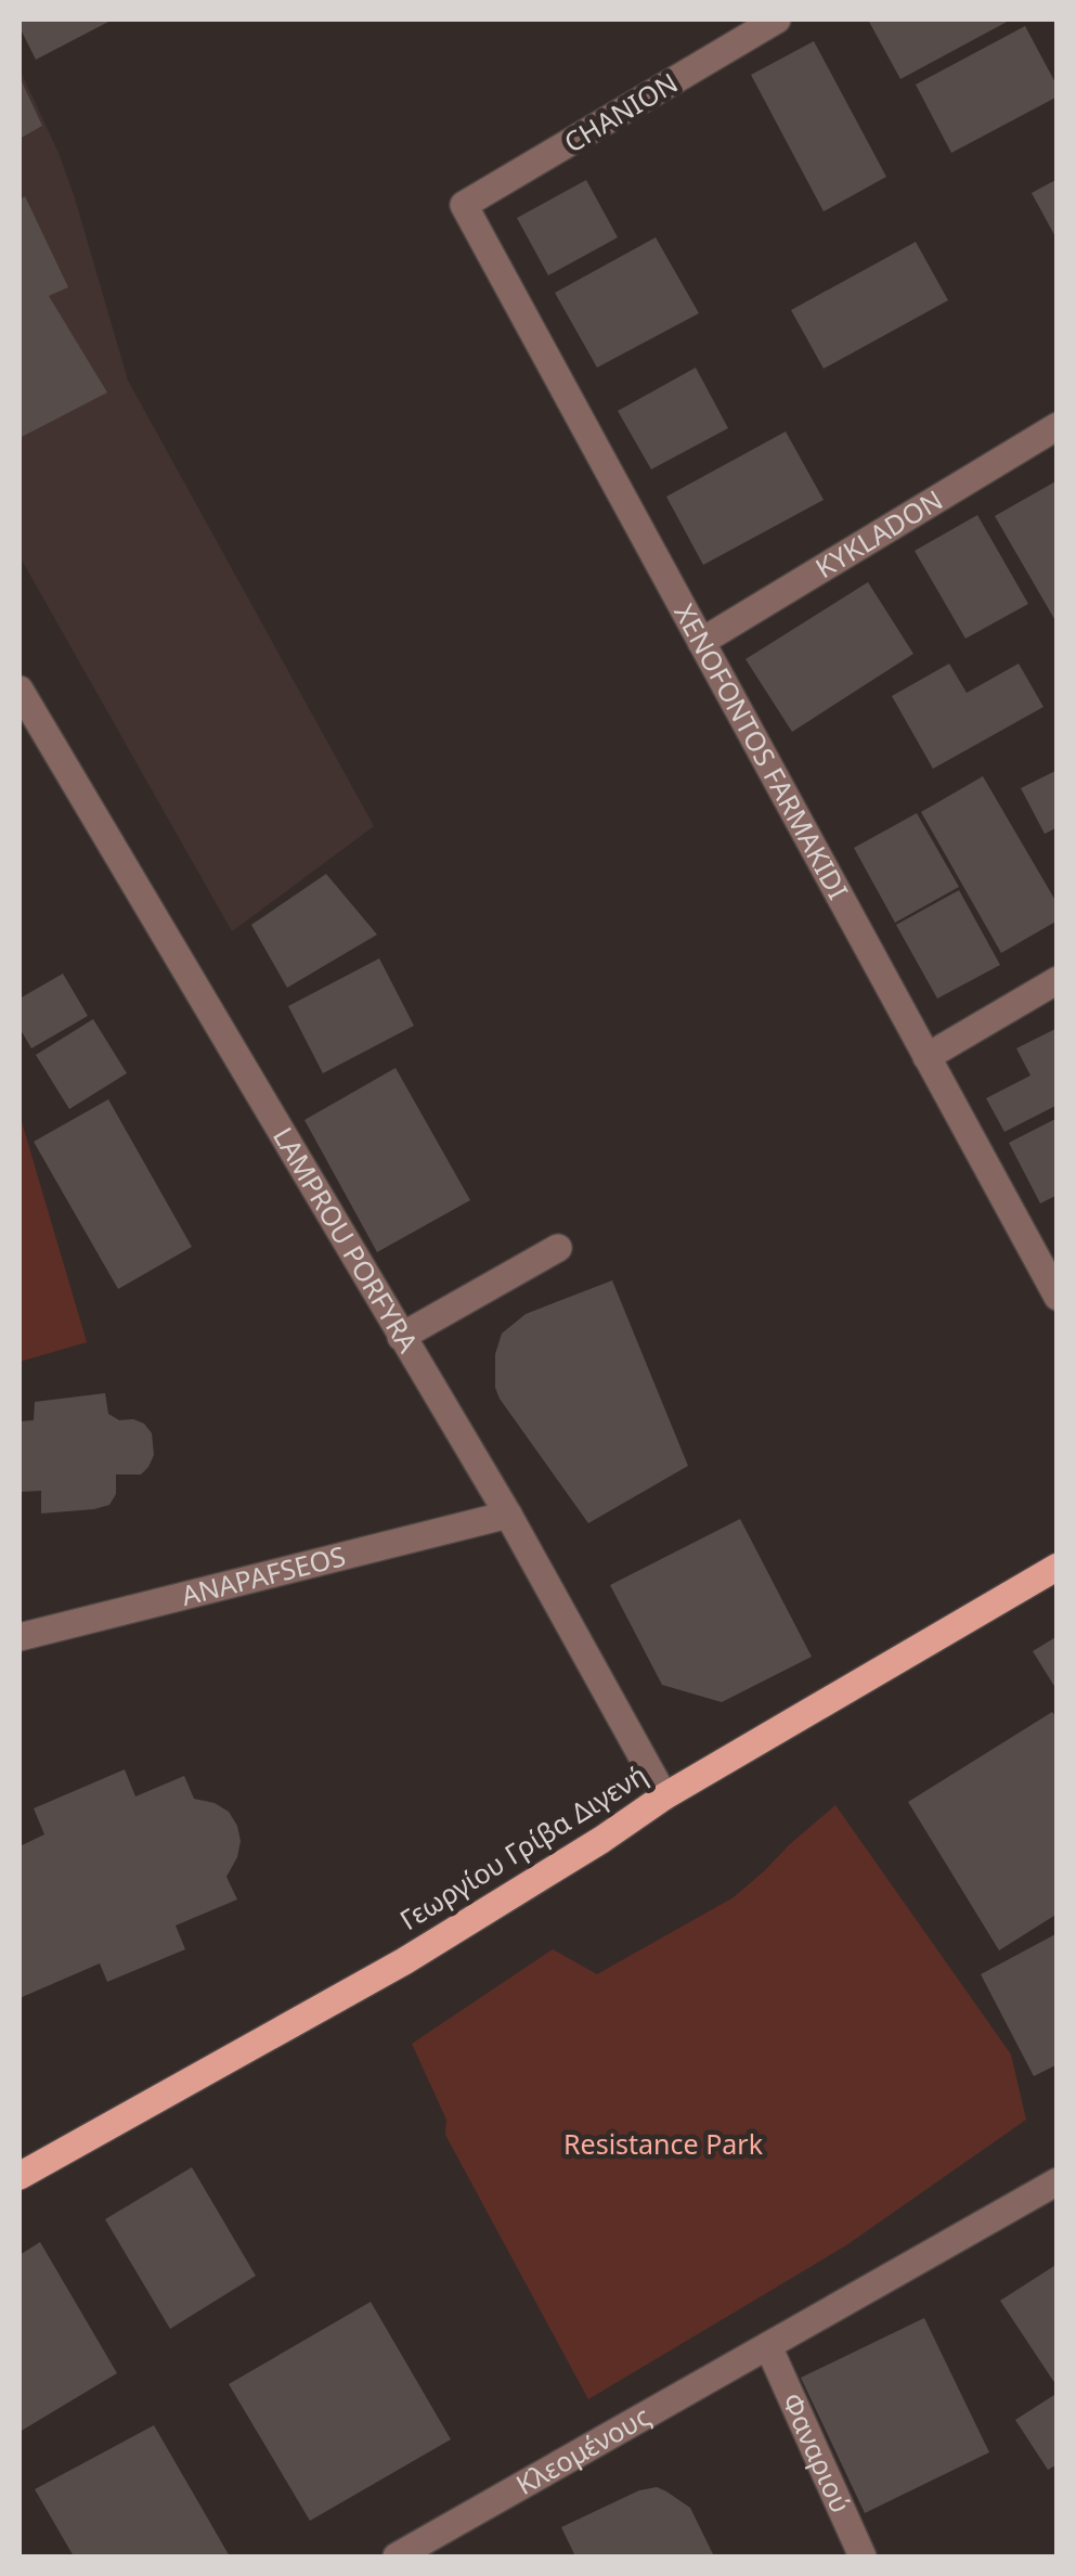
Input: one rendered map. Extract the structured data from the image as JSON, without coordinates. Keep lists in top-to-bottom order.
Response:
{
  "streets": {
    "main road": ["Γεωργίου Γρίβα Διγενή"],
    "street": [
      "CHANION",
      "KYKLADON",
      "XENOFONTOS FARMAKIDI",
      "LAMPROU PORFYRA",
      "ANAPAFSEOS",
      "Κλεομένους",
      "Φαναριού"
    ]
  },
  "crossings": [
    ["CHANION", "XENOFONTOS FARMAKIDI"],
    ["KYKLADON", "XENOFONTOS FARMAKIDI"],
    ["LAMPROU PORFYRA", "ANAPAFSEOS"],
    ["LAMPROU PORFYRA", "Γεωργίου Γρίβα Διγενή"],
    ["Κλεομένους", "Φαναριού"]
  ],
  "parks": ["Resistance Park"]
}
